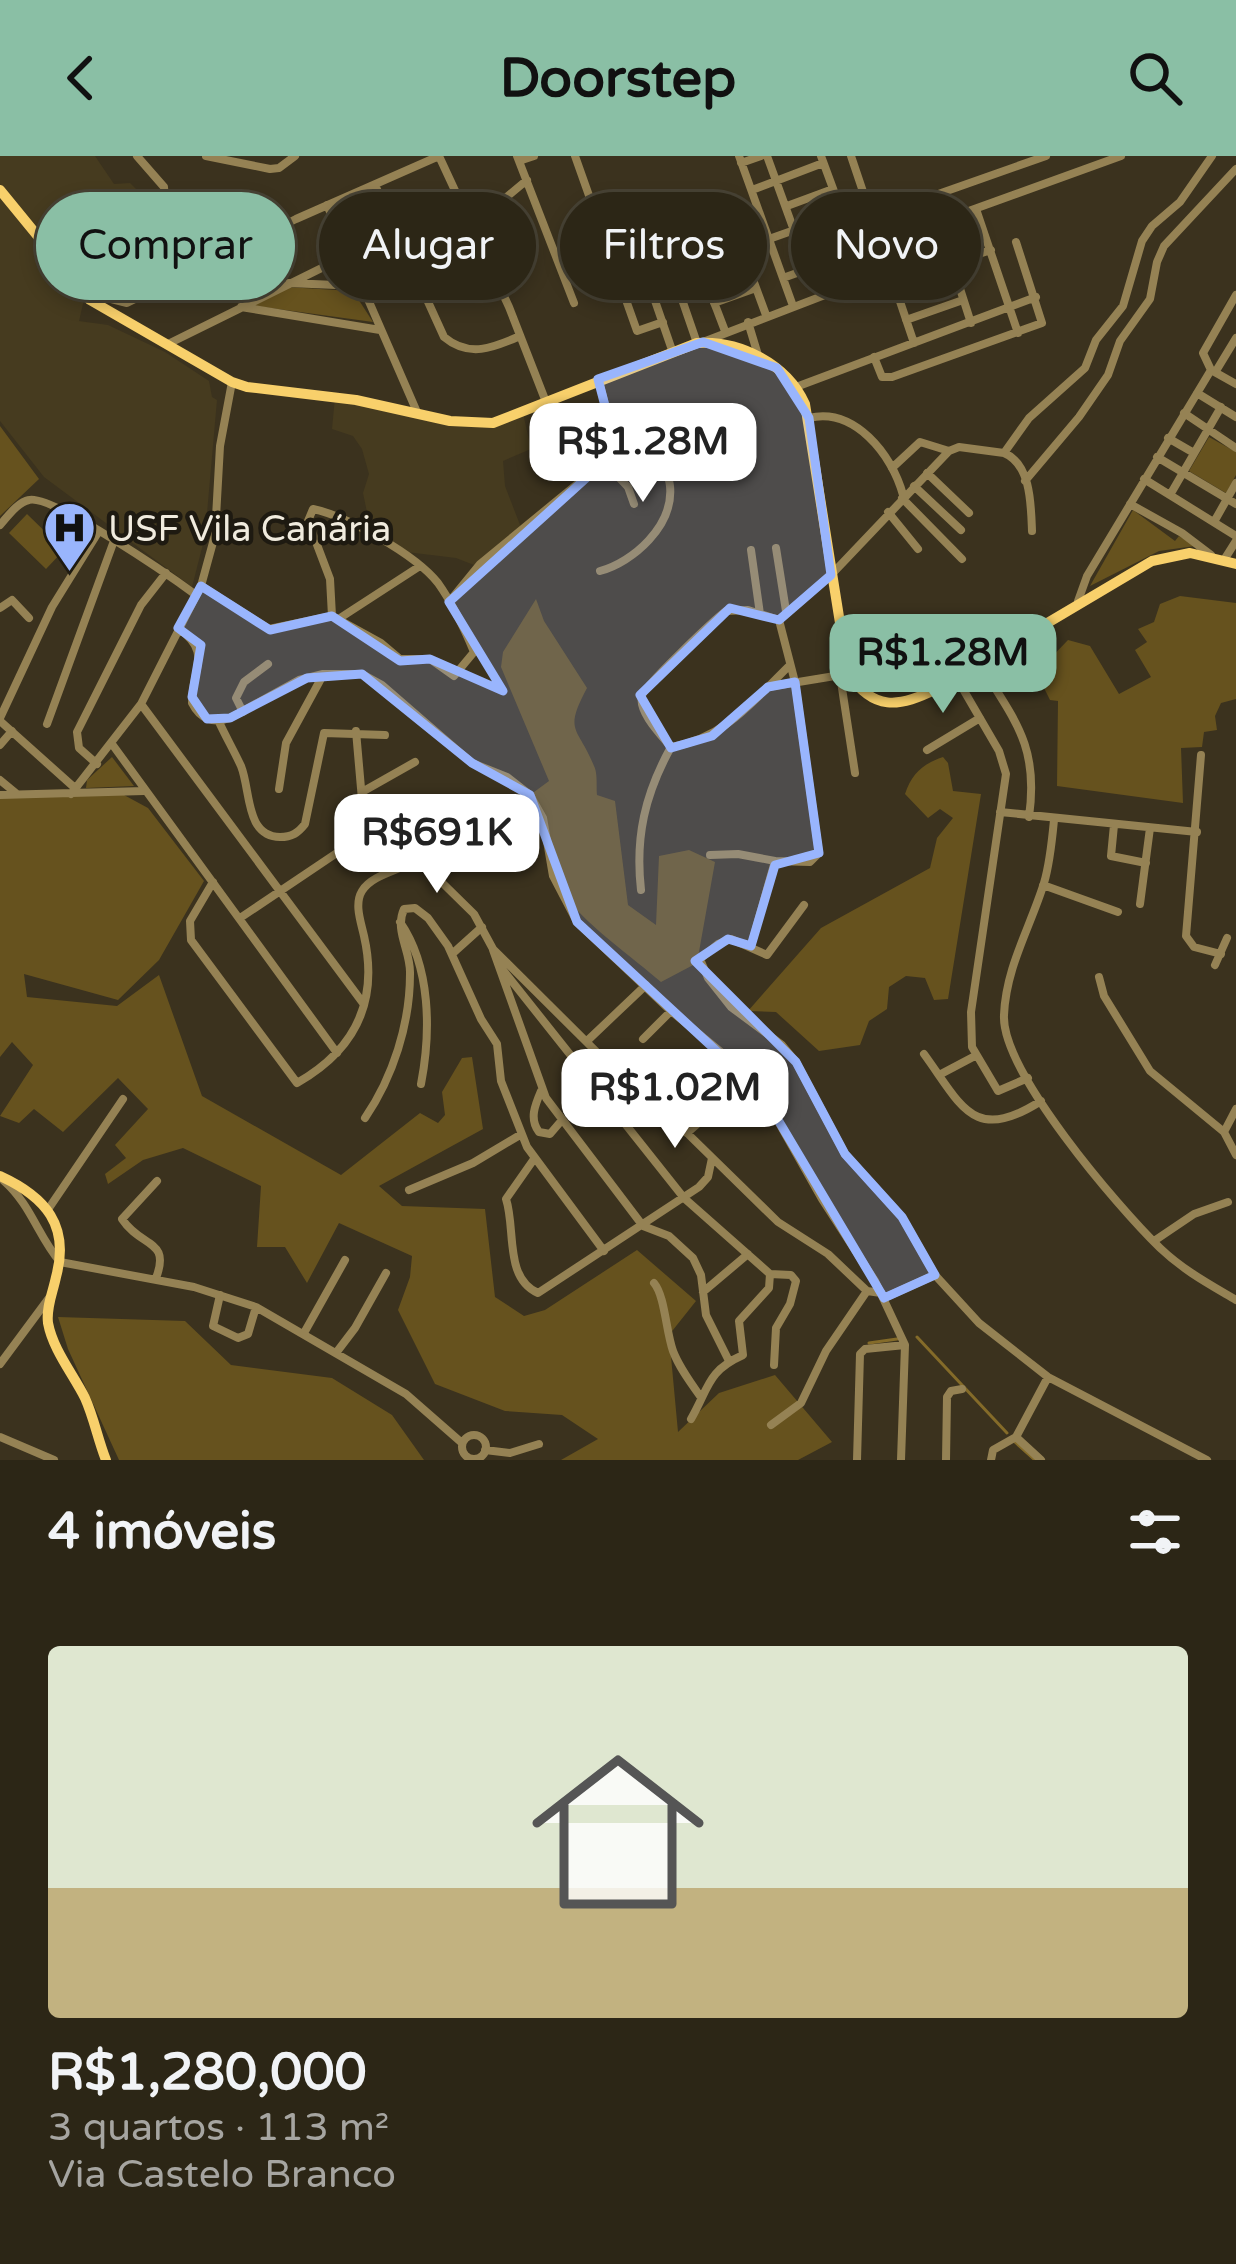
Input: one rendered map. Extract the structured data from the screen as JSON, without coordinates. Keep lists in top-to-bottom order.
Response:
{
  "places": {
    "hospital": ["USF Vila Canária"]
  },
  "page": {
    "header": "Doorstep",
    "chip": [
      "Comprar",
      "Alugar",
      "Filtros",
      "Novo"
    ],
    "price": [
      "R$1.28M",
      "R$1.28M",
      "R$691K",
      "R$1.02M"
    ],
    "heading": "4 imóveis",
    "list": [
      {
        "name": "R$1,280,000",
        "note": "3 quartos · 113 m² · Via Castelo Branco"
      }
    ]
  }
}
